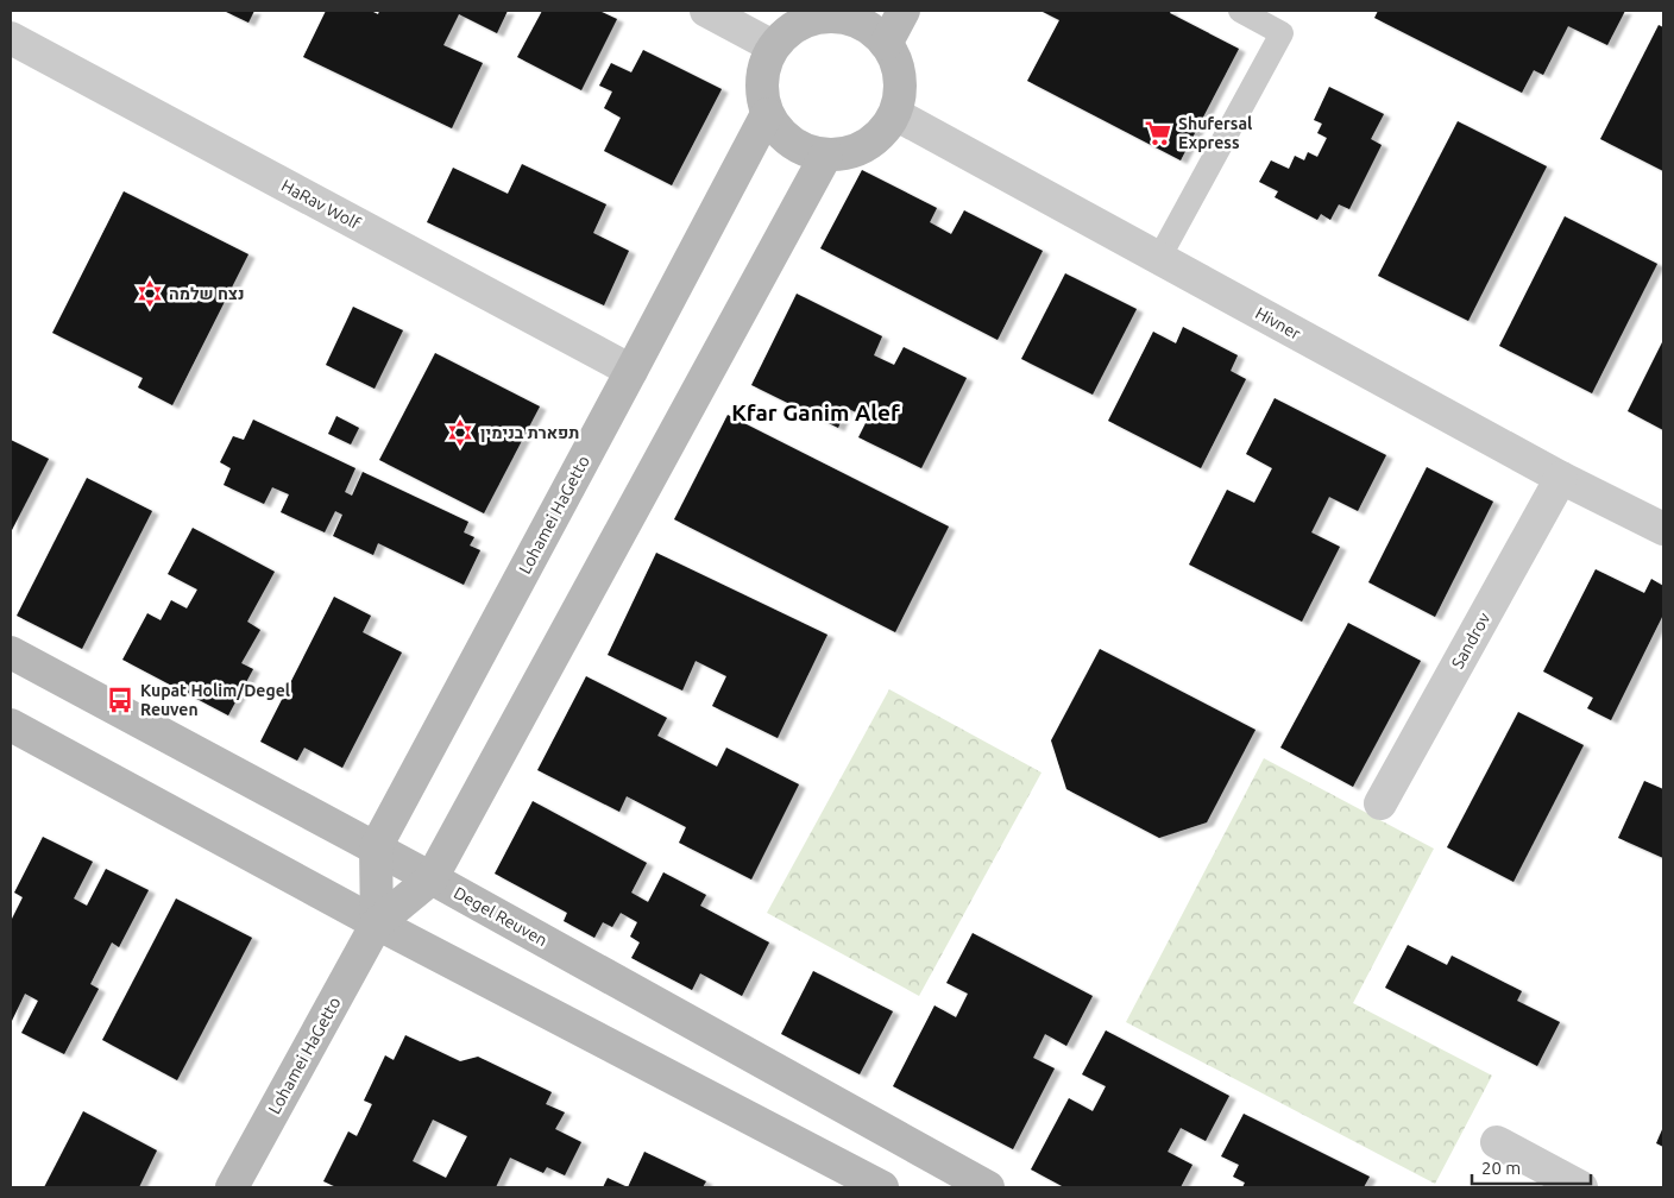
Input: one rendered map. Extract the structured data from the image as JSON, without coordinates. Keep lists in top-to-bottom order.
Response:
{
  "streets": {
    "street": [
      "HaRav Wolf",
      "Hivner",
      "Lohamei HaGetto",
      "Sandrov",
      "Degel Reuven"
    ]
  },
  "crossings": [
    ["HaRav Wolf", "Lohamei HaGetto"],
    ["Hivner", "Lohamei HaGetto"],
    ["Hivner", "Sandrov"],
    ["Lohamei HaGetto", "Degel Reuven"]
  ],
  "districts": ["Kfar Ganim Alef"],
  "places": {
    "supermarket": ["Shufersal Express"],
    "synagogue": ["נצח שלמה", "תפארת בנימין"],
    "bus stop": ["Kupat Holim/Degel Reuven"]
  },
  "scale_bar": "20 m"
}
